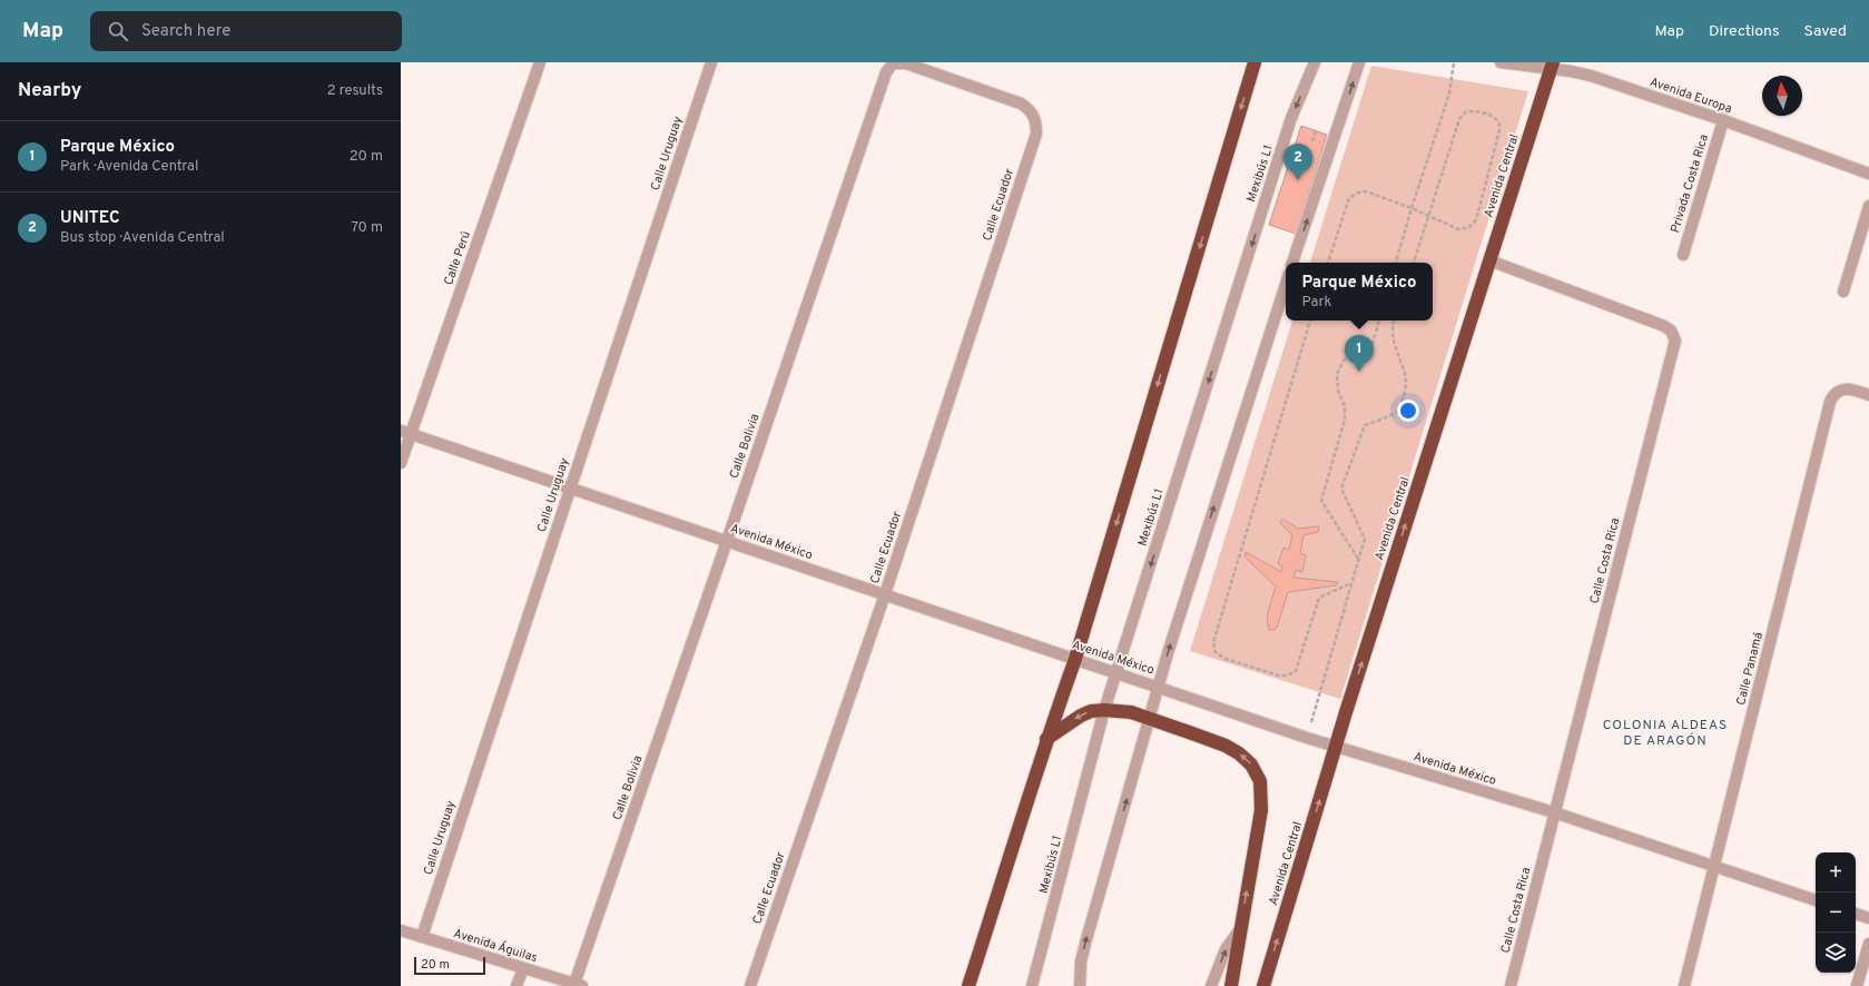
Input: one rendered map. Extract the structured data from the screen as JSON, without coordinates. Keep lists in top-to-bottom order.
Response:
{
  "streets": {
    "highway": ["Avenida Central"],
    "street": [
      "Avenida Europa",
      "Calle Uruguay",
      "Mexibús L1",
      "Privada Costa Rica",
      "Calle Ecuador",
      "Calle Perú",
      "Calle Bolivia",
      "Avenida México",
      "Calle Costa Rica",
      "Calle Panamá",
      "Avenida Águilas"
    ]
  },
  "crossings": [
    ["Avenida Europa", "Avenida Central"],
    ["Avenida Europa", "Privada Costa Rica"],
    ["Calle Uruguay", "Avenida México"],
    ["Calle Uruguay", "Avenida Águilas"],
    ["Mexibús L1", "Avenida México"],
    ["Avenida Central", "Avenida México"],
    ["Avenida Central", "Calle Costa Rica"],
    ["Calle Ecuador", "Calle Bolivia"],
    ["Calle Ecuador", "Avenida México"],
    ["Calle Perú", "Avenida México"],
    ["Calle Bolivia", "Avenida México"],
    ["Calle Bolivia", "Avenida Águilas"],
    ["Avenida México", "Calle Costa Rica"],
    ["Avenida México", "Calle Panamá"]
  ],
  "one_way": ["Avenida Central"],
  "districts": ["COLONIA ALDEAS DE ARAGÓN"],
  "scale_bar": "20 m",
  "north": "top",
  "page": {
    "header": "Map",
    "search": "Search here",
    "nav": ["Map", "Directions", "Saved"],
    "heading": ["Nearby", "2 results"],
    "list": [
      {
        "mark": "1",
        "name": "Parque México",
        "note": "Park · Avenida Central",
        "value": "20 m"
      },
      {
        "mark": "2",
        "name": "UNITEC",
        "note": "Bus stop · Avenida Central",
        "value": "70 m"
      }
    ],
    "pins": ["2", "1"],
    "popup": ["Parque México", "Park"],
    "map_buttons": ["+", "−"],
    "scale": "20 m"
  }
}
